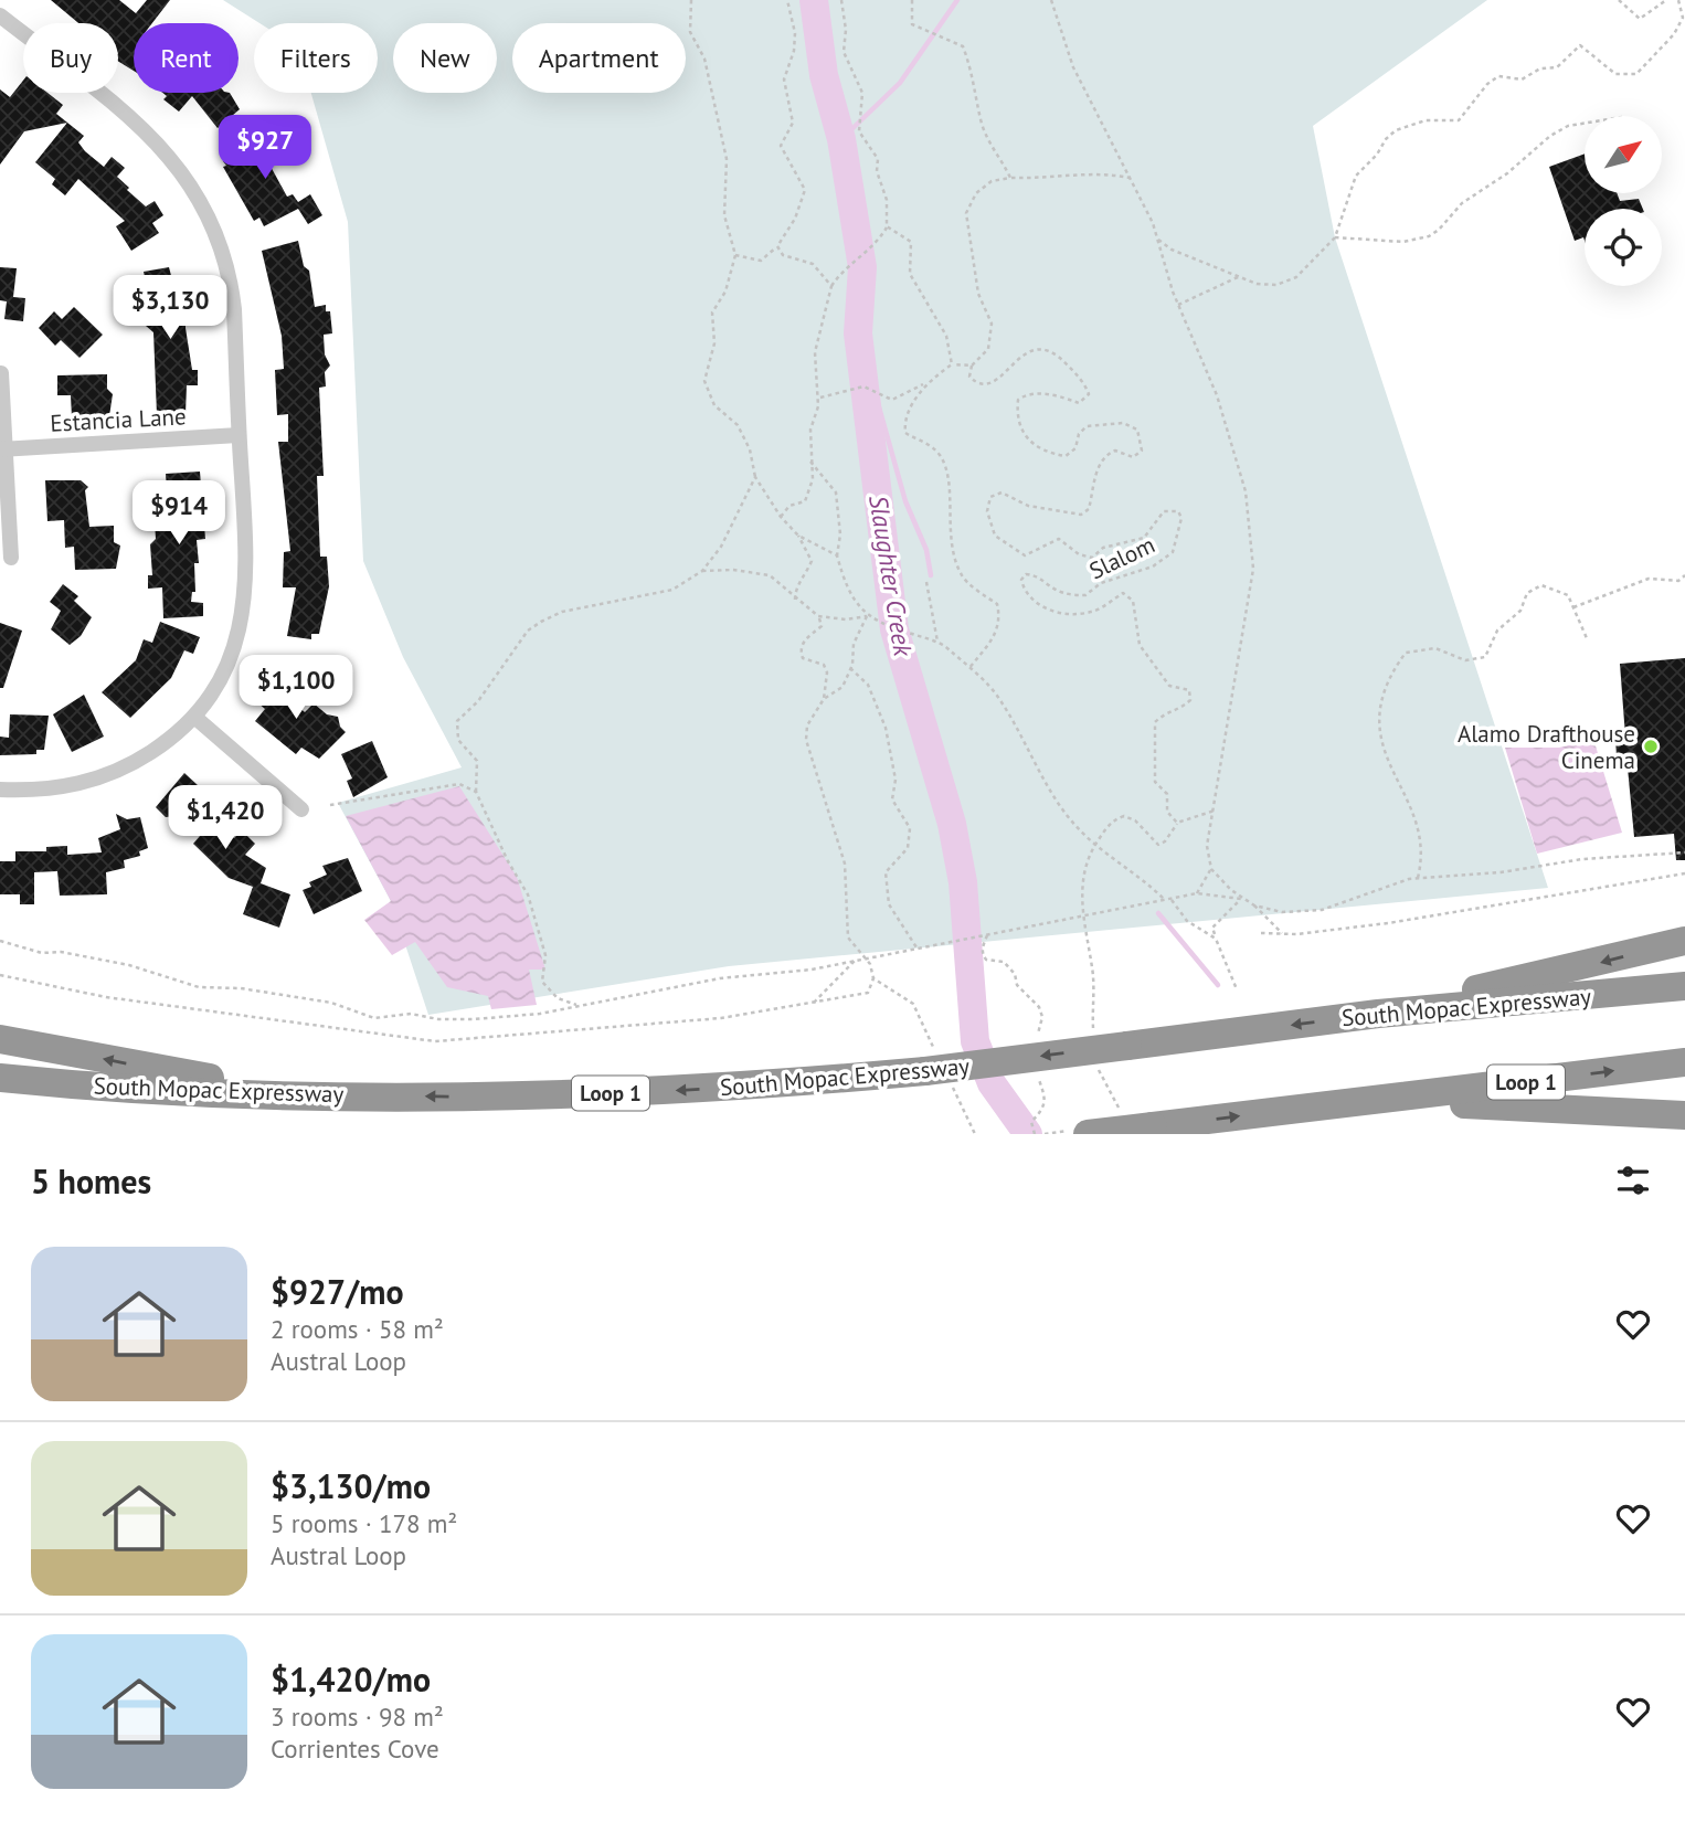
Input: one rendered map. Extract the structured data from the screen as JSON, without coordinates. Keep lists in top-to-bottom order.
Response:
{
  "streets": {
    "highway": ["South Mopac Expressway", "Loop 1"],
    "street": ["Estancia Lane"],
    "path": ["Slalom"]
  },
  "water": ["Slaughter Creek"],
  "places": ["Alamo Drafthouse Cinema"],
  "north": "top right",
  "page": {
    "chip": [
      "Buy",
      "Rent",
      "Filters",
      "New",
      "Apartment"
    ],
    "price": [
      "$927",
      "$3,130",
      "$914",
      "$1,100",
      "$1,420"
    ],
    "heading": "5 homes",
    "list": [
      {
        "name": "$927/mo",
        "note": "2 rooms · 58 m² · Austral Loop"
      },
      {
        "name": "$3,130/mo",
        "note": "5 rooms · 178 m² · Austral Loop"
      },
      {
        "name": "$1,420/mo",
        "note": "3 rooms · 98 m² · Corrientes Cove"
      }
    ]
  }
}
